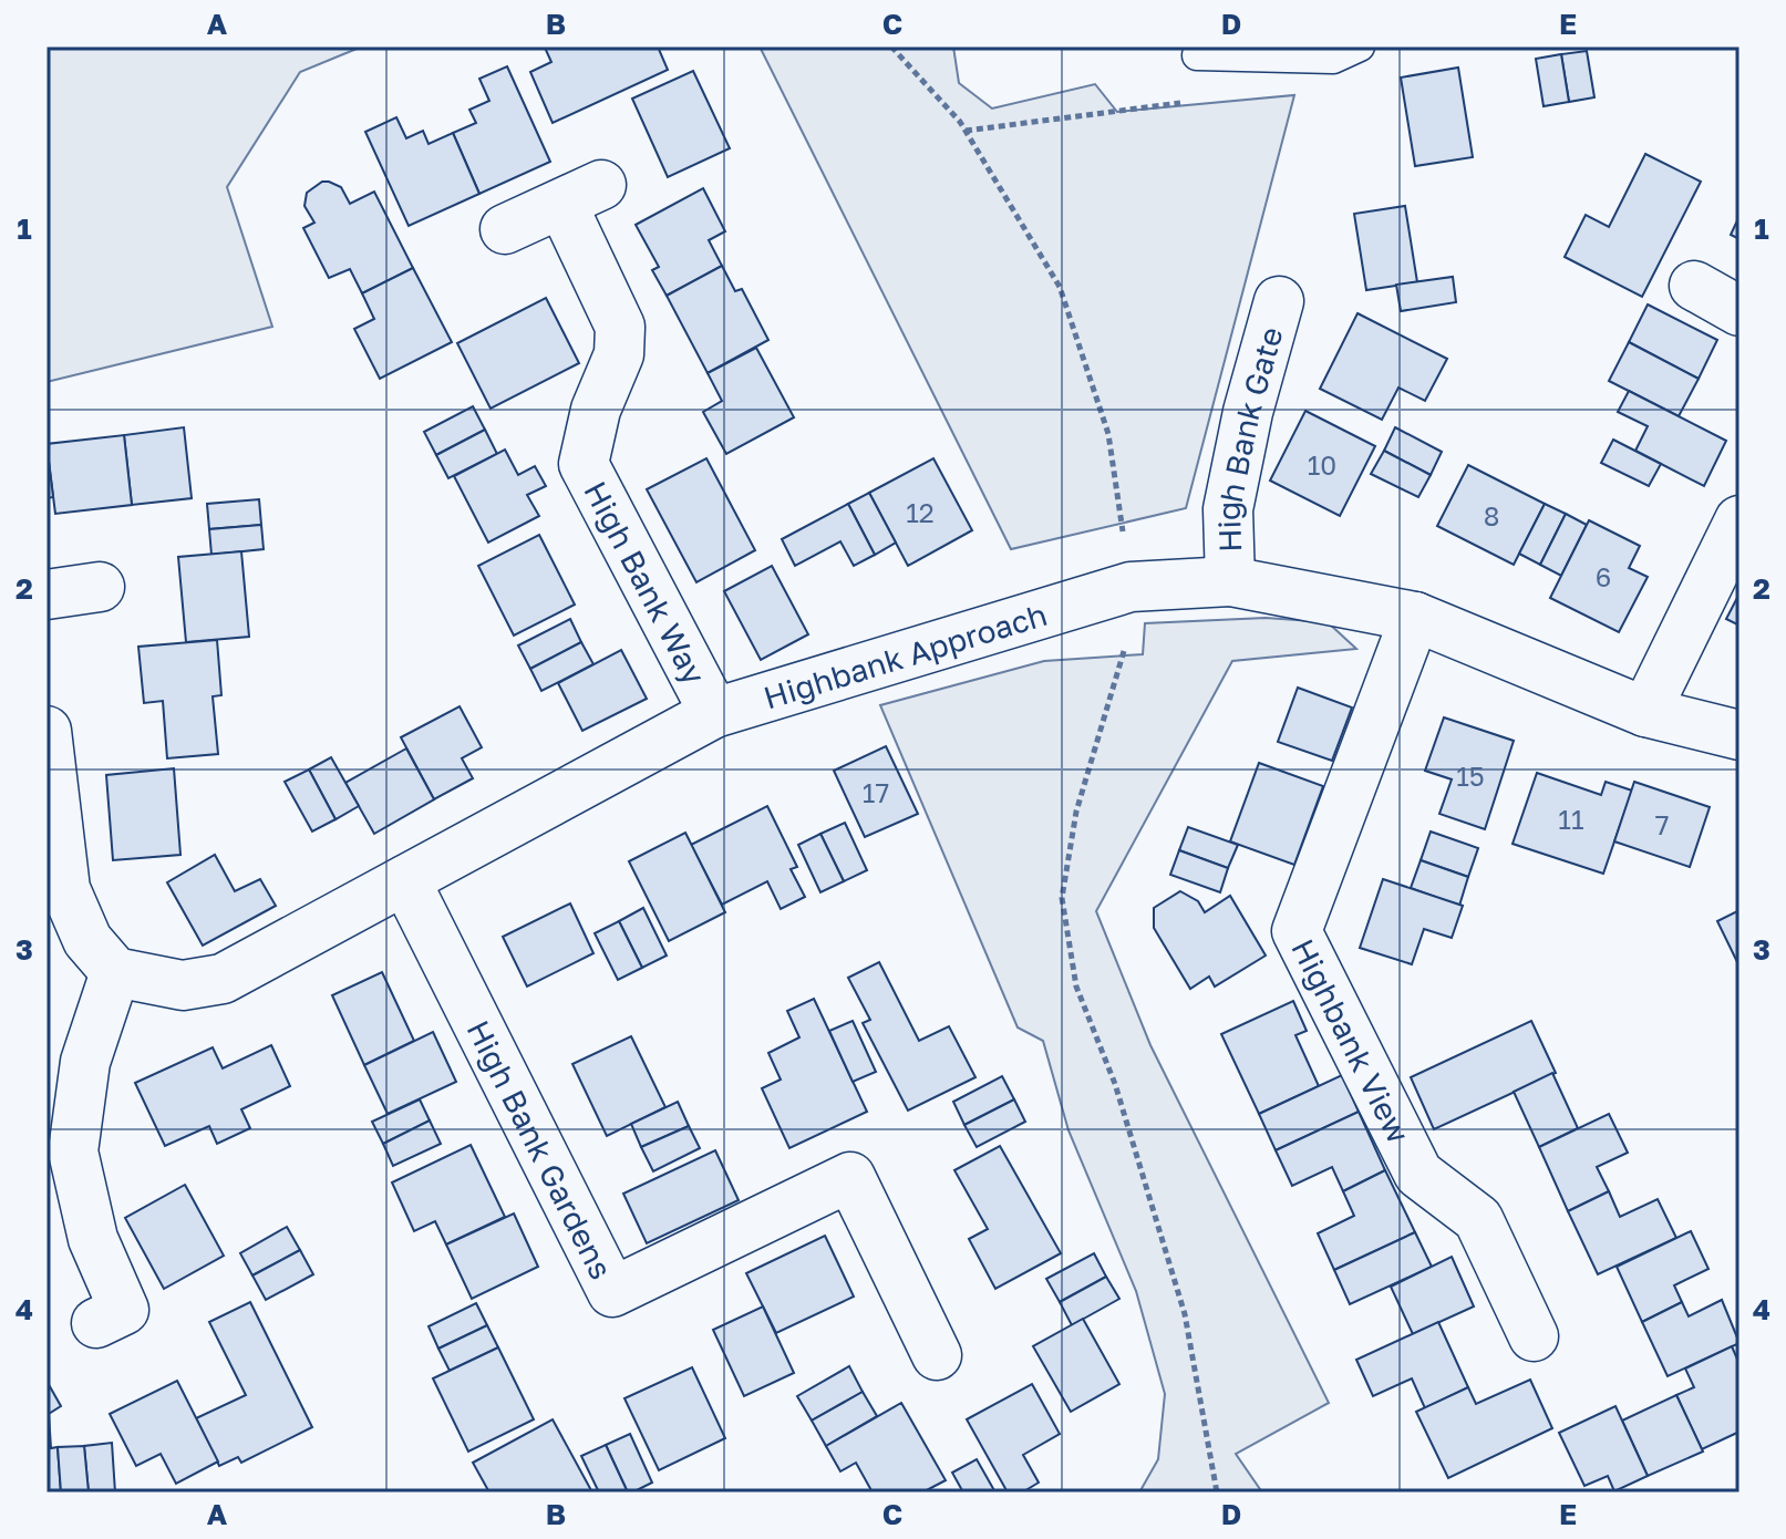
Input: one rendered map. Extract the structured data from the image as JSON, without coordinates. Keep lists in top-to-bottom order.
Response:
{
  "streets": {
    "street": [
      "High Bank Gate",
      "High Bank Way",
      "Highbank Approach",
      "Highbank View",
      "High Bank Gardens"
    ]
  },
  "crossings": [
    ["High Bank Gate", "Highbank Approach"],
    ["High Bank Way", "Highbank Approach"],
    ["Highbank Approach", "Highbank View"],
    ["Highbank Approach", "High Bank Gardens"]
  ],
  "house_numbers": [
    "10",
    "12",
    "8",
    "6",
    "15",
    "17",
    "11",
    "7"
  ],
  "grid": {
    "columns": [
      "A",
      "B",
      "C",
      "D",
      "E"
    ],
    "rows": [
      "1",
      "2",
      "3",
      "4"
    ]
  }
}
